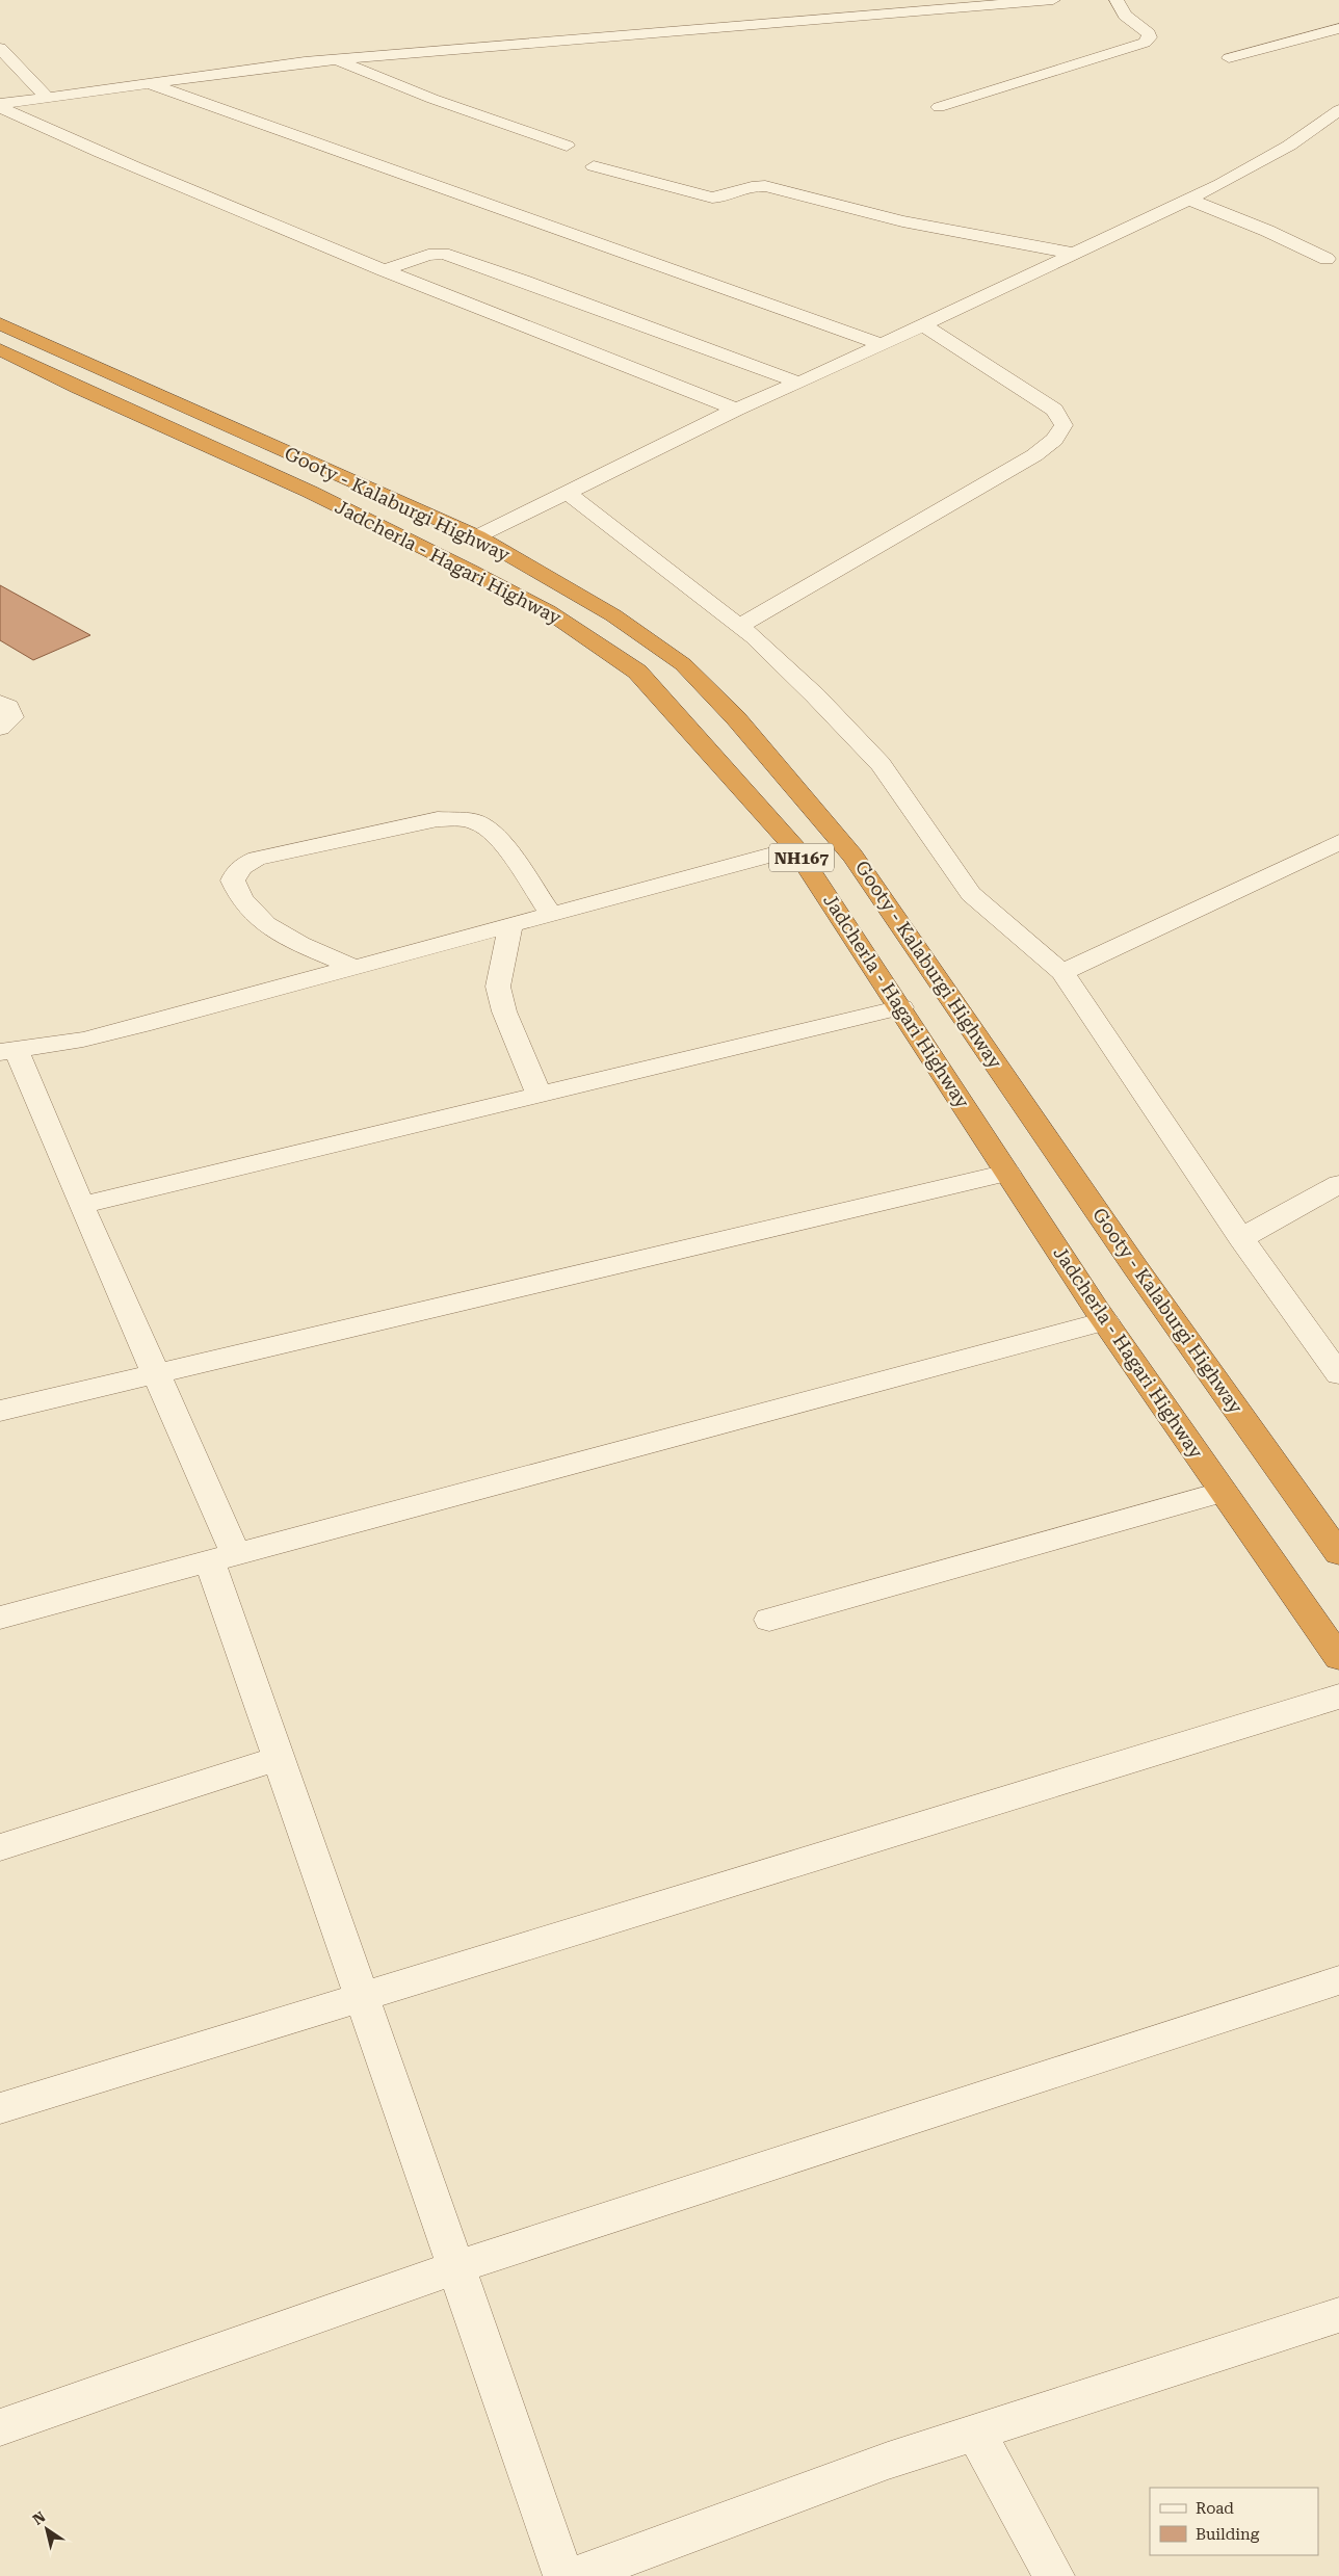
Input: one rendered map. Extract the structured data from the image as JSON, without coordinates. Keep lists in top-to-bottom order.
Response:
{
  "streets": {
    "highway": ["Gooty - Kalaburgi Highway", "Jadcherla - Hagari Highway", "NH167"]
  },
  "legend": ["Road", "Building"],
  "north": "top left"
}
